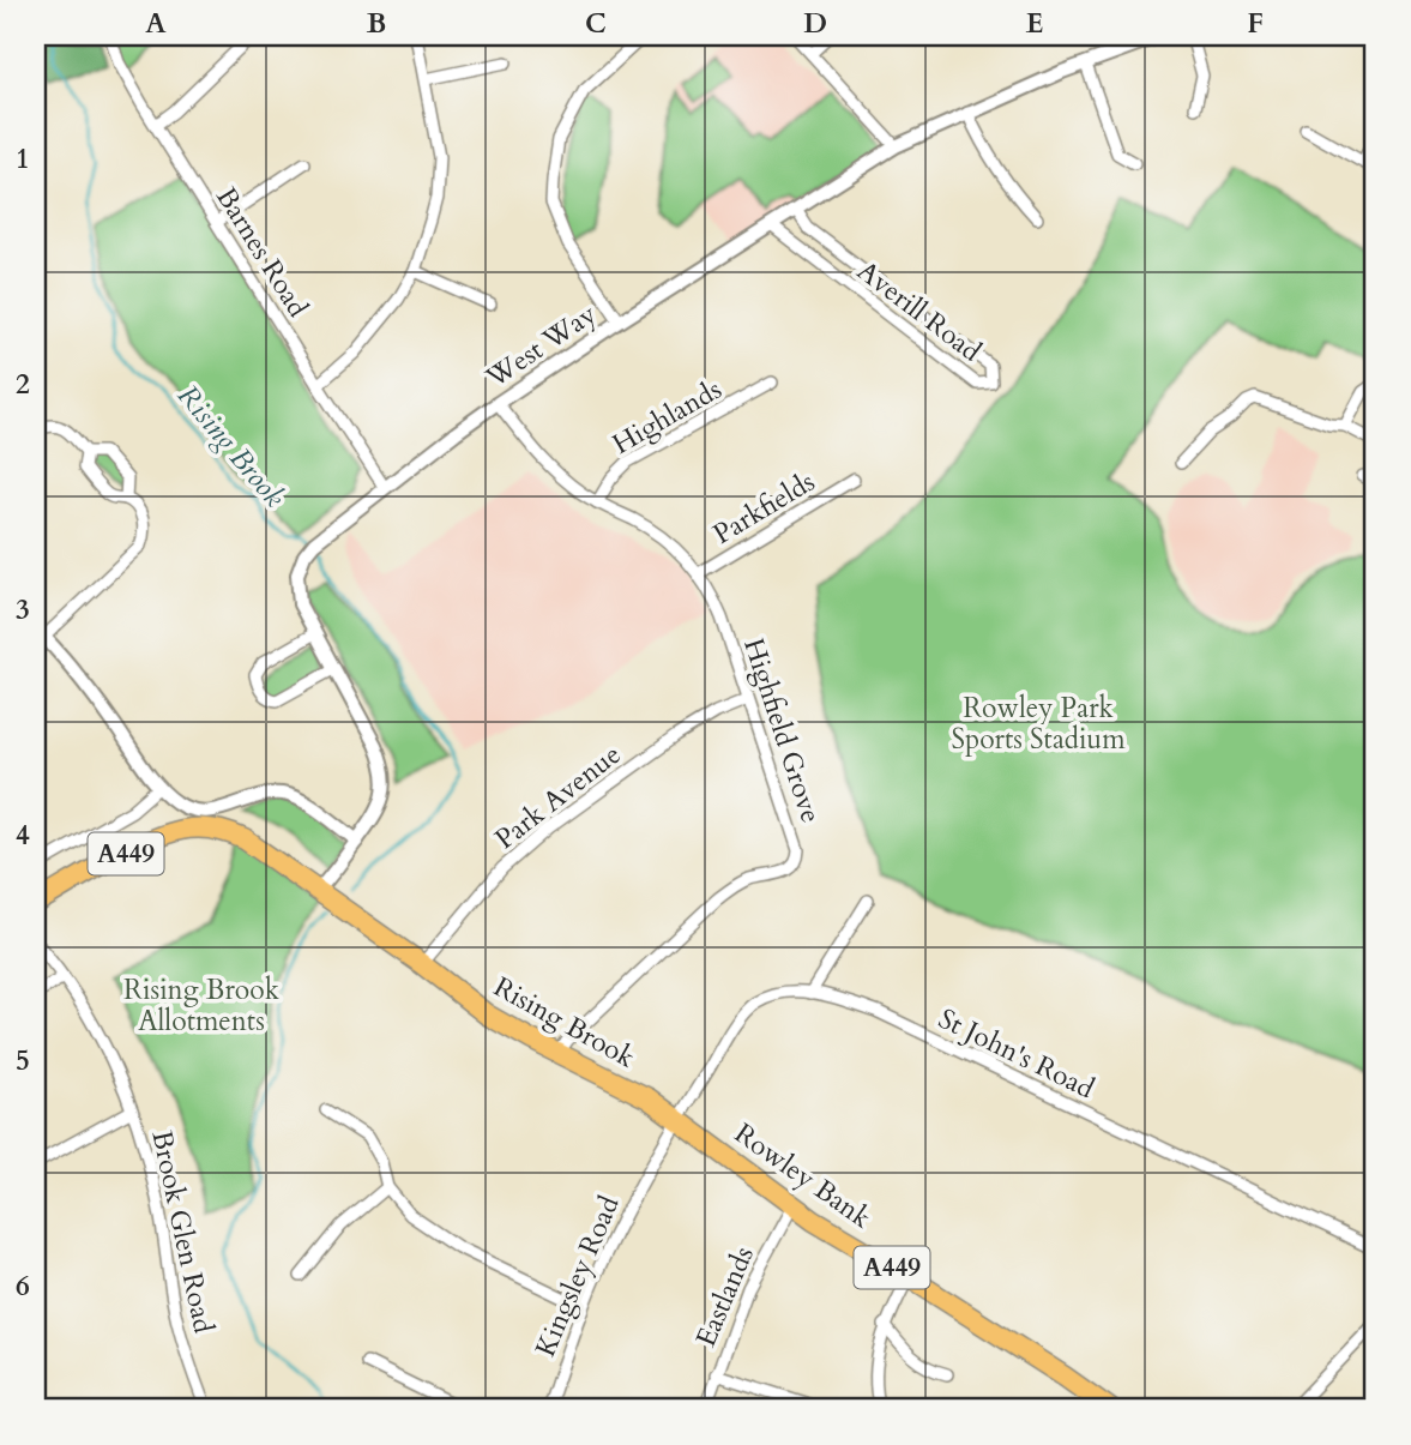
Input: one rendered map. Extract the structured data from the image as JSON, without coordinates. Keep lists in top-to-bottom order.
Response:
{
  "streets": {
    "highway": ["A449", "Rising Brook", "Rowley Bank"],
    "street": [
      "Barnes Road",
      "Averill Road",
      "West Way",
      "Highlands",
      "Parkfields",
      "Highfield Grove",
      "Park Avenue",
      "St John's Road",
      "Brook Glen Road",
      "Kingsley Road",
      "Eastlands"
    ]
  },
  "crossings": [
    ["Barnes Road", "West Way"],
    ["Averill Road", "West Way"],
    ["West Way", "Highfield Grove"],
    ["West Way", "Rising Brook"],
    ["Highlands", "Highfield Grove"],
    ["Parkfields", "Highfield Grove"],
    ["Highfield Grove", "Park Avenue"],
    ["Highfield Grove", "Rising Brook"],
    ["Park Avenue", "Rising Brook"],
    ["Rising Brook", "St John's Road"],
    ["Rising Brook", "Rowley Bank"],
    ["Rising Brook", "Kingsley Road"],
    ["St John's Road", "Rowley Bank"],
    ["St John's Road", "Kingsley Road"],
    ["Rowley Bank", "Kingsley Road"],
    ["Rowley Bank", "Eastlands"]
  ],
  "water": ["Rising Brook"],
  "parks": ["Rowley Park Sports Stadium", "Rising Brook Allotments"],
  "grid": {
    "columns": [
      "A",
      "B",
      "C",
      "D",
      "E",
      "F"
    ],
    "rows": [
      "1",
      "2",
      "3",
      "4",
      "5",
      "6"
    ]
  }
}
